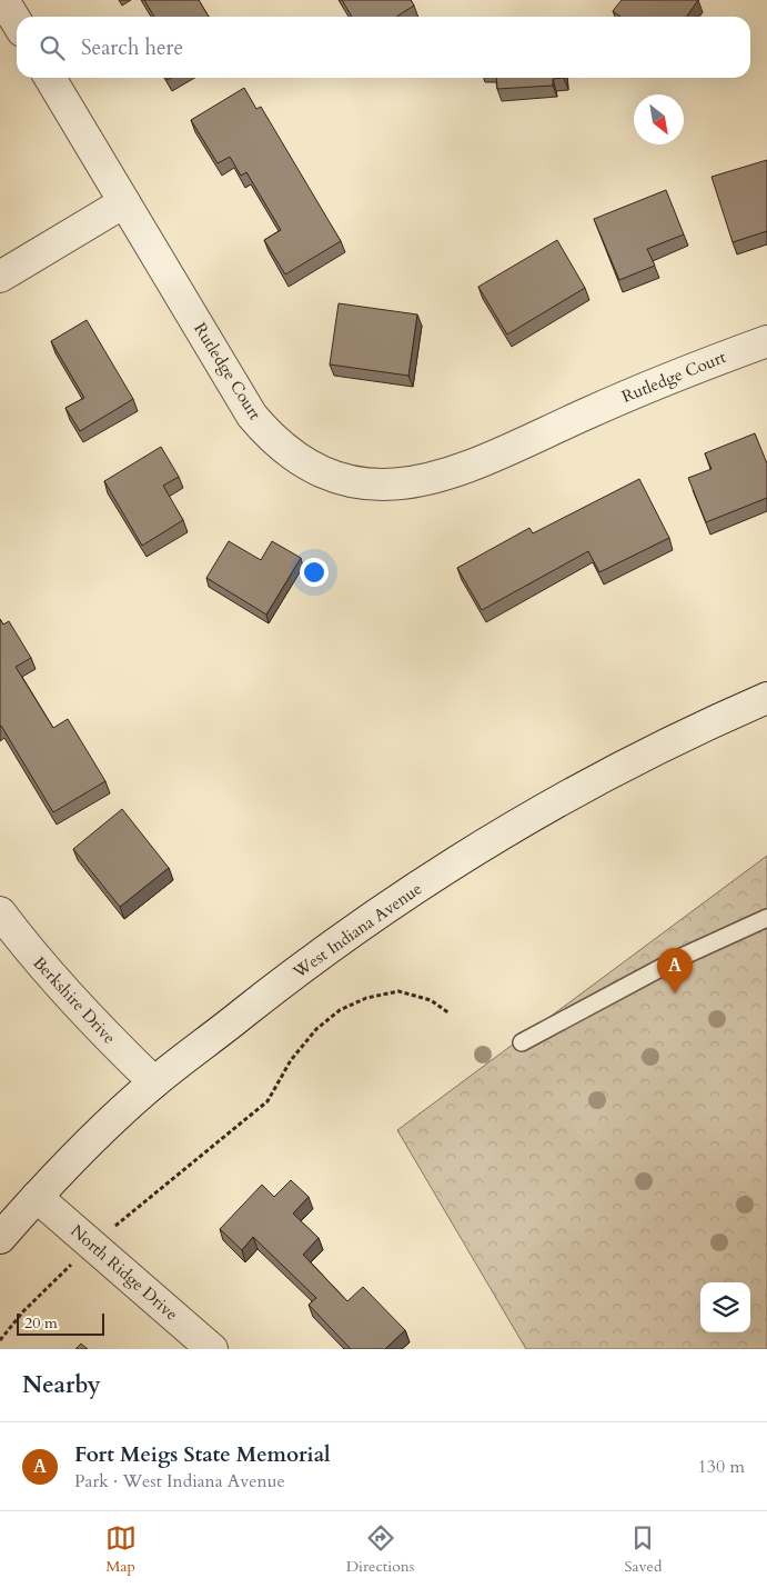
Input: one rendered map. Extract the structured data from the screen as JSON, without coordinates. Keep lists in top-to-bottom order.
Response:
{
  "streets": {
    "street": [
      "Rutledge Court",
      "West Indiana Avenue",
      "Berkshire Drive",
      "North Ridge Drive"
    ]
  },
  "crossings": [
    ["West Indiana Avenue", "Berkshire Drive"],
    ["West Indiana Avenue", "North Ridge Drive"]
  ],
  "scale_bar": "20 m",
  "north": "bottom right",
  "page": {
    "search": "Search here",
    "pins": "A",
    "scale": "20 m",
    "heading": "Nearby",
    "list": [
      {
        "mark": "A",
        "name": "Fort Meigs State Memorial",
        "note": "Park · West Indiana Avenue",
        "value": "130 m"
      }
    ],
    "nav": ["Map", "Directions", "Saved"]
  }
}
